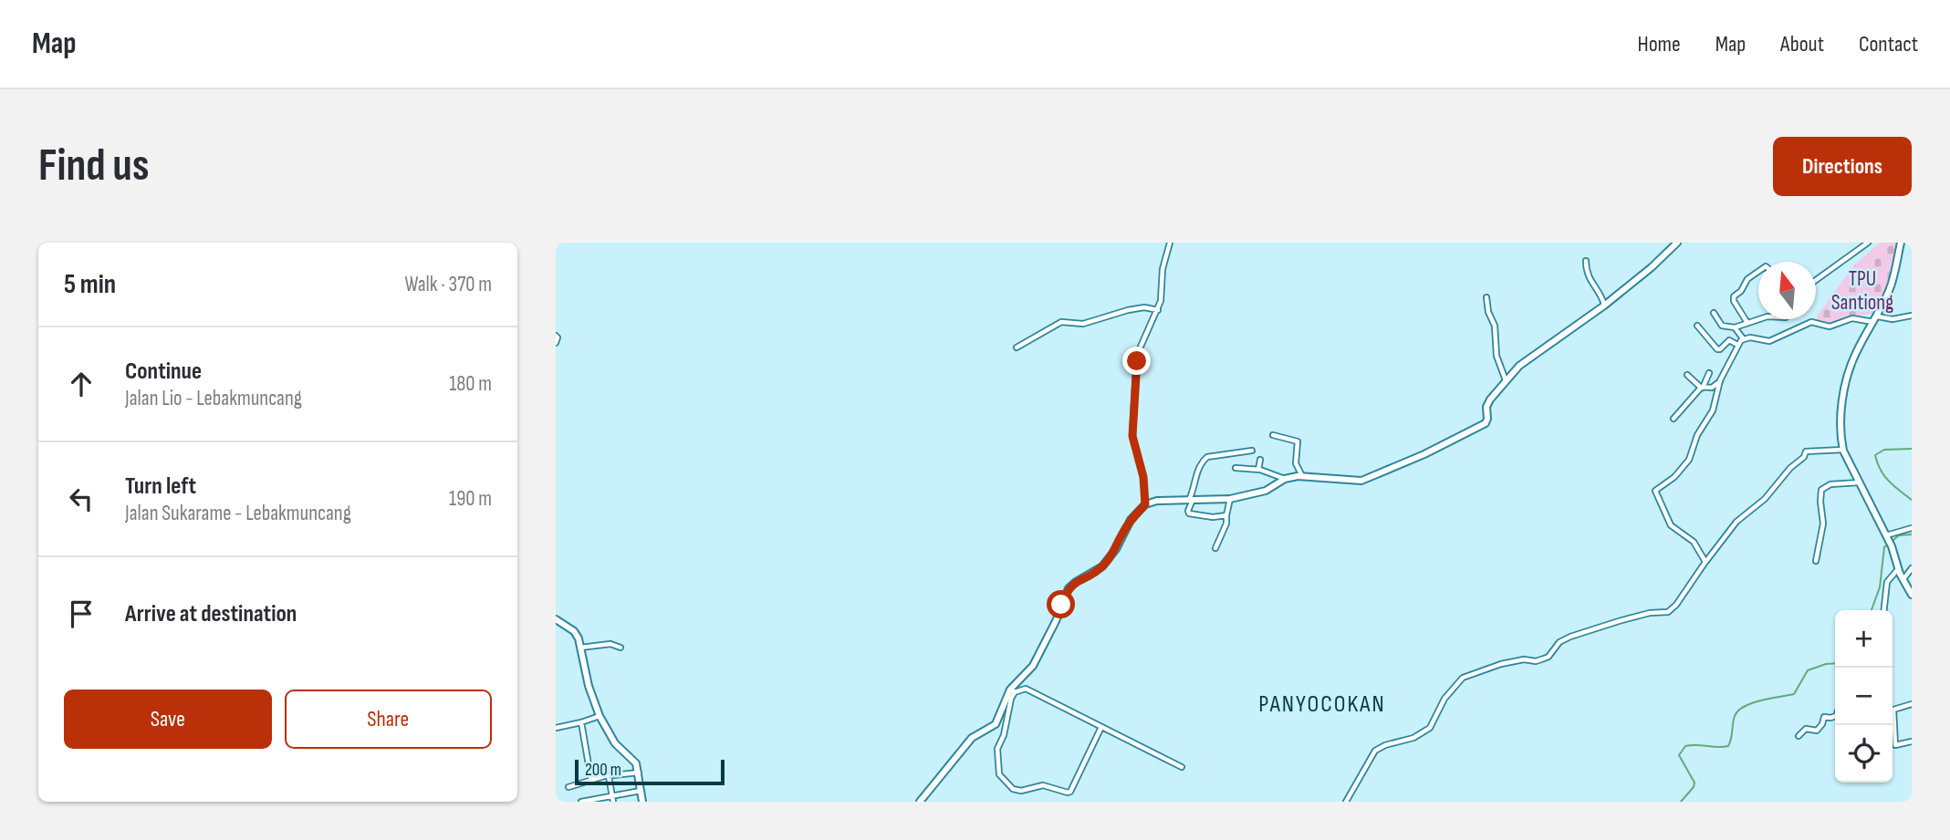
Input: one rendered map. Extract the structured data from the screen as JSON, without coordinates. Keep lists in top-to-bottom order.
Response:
{
  "districts": ["PANYOCOKAN"],
  "parks": ["TPU Santiong"],
  "scale_bar": "200 m",
  "north": "top",
  "page": {
    "header": "Map",
    "nav": [
      "Home",
      "Map",
      "About",
      "Contact"
    ],
    "buttons": [
      "Directions",
      ["Save", "Share"]
    ],
    "title": "Find us",
    "heading": ["5 min", "Walk · 370 m"],
    "list": [
      ["Continue", "Jalan Lio - Lebakmuncang", "180 m"],
      ["Turn left", "Jalan Sukarame - Lebakmuncang", "190 m"],
      "Arrive at destination"
    ],
    "map_buttons": ["+", "−"],
    "scale": "200 m"
  }
}
